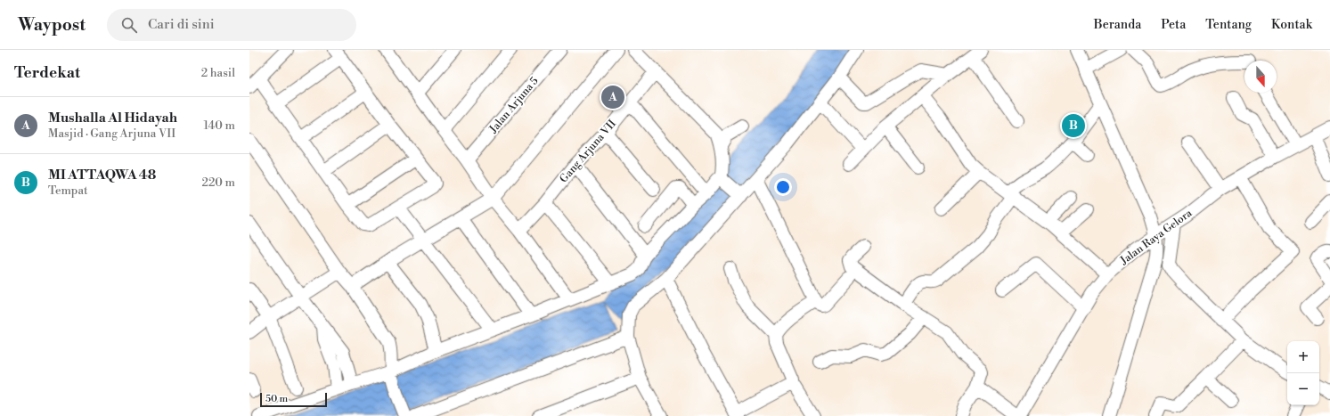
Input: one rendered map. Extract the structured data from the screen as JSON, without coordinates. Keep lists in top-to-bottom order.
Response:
{
  "streets": {
    "street": ["Jalan Arjuna 5", "Gang Arjuna VII", "Jalan Raya Gelora"]
  },
  "scale_bar": "50 m",
  "north": "bottom",
  "page": {
    "header": "Waypost",
    "search": "Cari di sini",
    "nav": [
      "Beranda",
      "Peta",
      "Tentang",
      "Kontak"
    ],
    "heading": ["Terdekat", "2 hasil"],
    "pins": ["A", "B"],
    "list": [
      {
        "mark": "A",
        "name": "Mushalla Al Hidayah",
        "note": "Masjid · Gang Arjuna VII",
        "value": "140 m"
      },
      {
        "mark": "B",
        "name": "MI ATTAQWA 48",
        "note": "Tempat",
        "value": "220 m"
      }
    ],
    "map_buttons": ["+", "−"],
    "scale": "50 m"
  }
}
